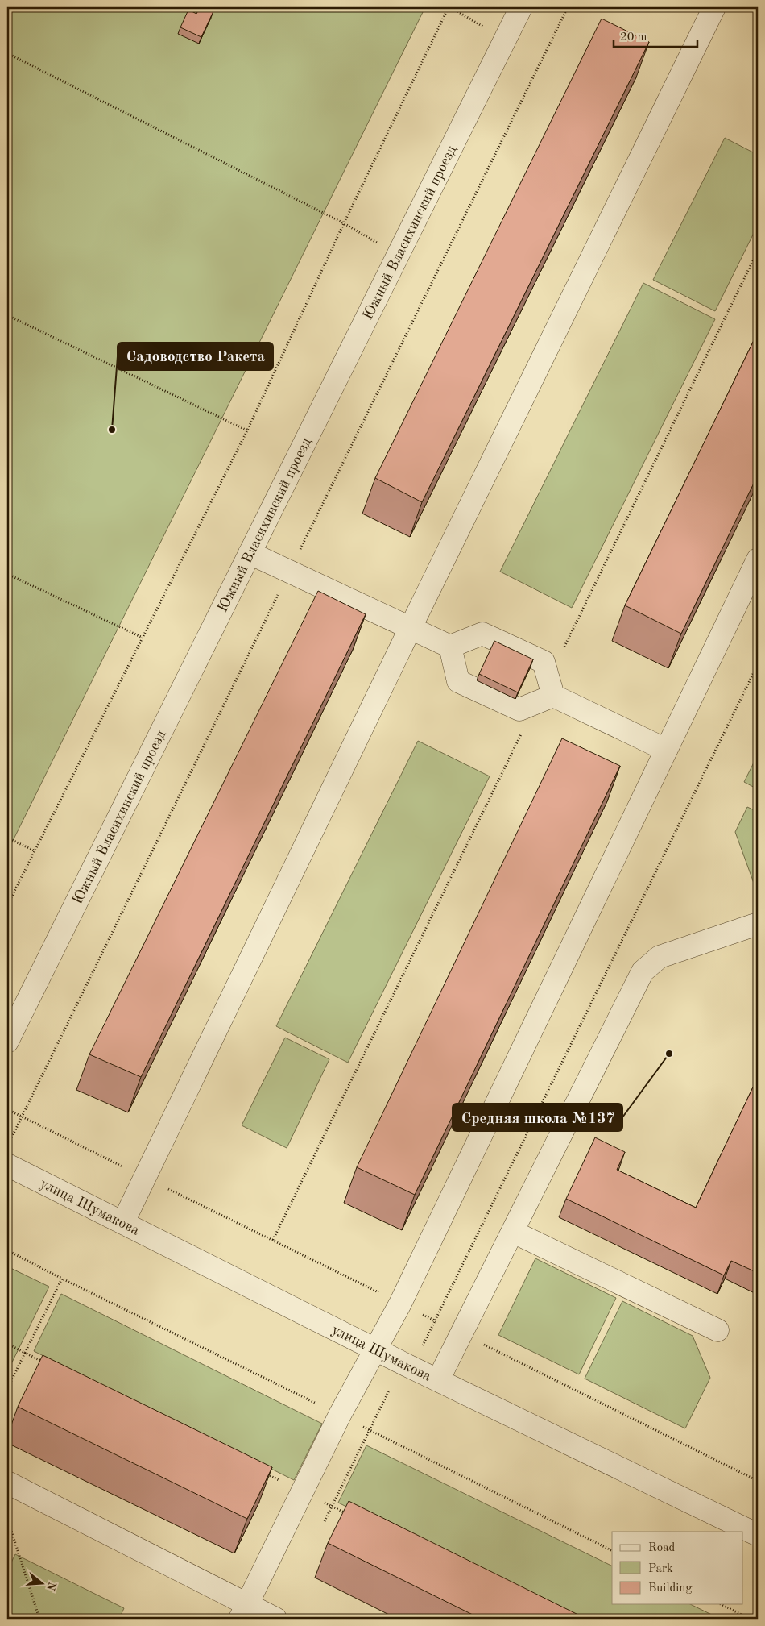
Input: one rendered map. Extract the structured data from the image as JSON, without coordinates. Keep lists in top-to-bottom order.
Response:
{
  "streets": {
    "street": ["Южный Власихинский проезд", "улица Шумакова"]
  },
  "places": ["Садоводство Ракета", "Средняя школа №137"],
  "legend": ["Road", "Park", "Building"],
  "scale_bar": "20 m",
  "north": "right"
}
